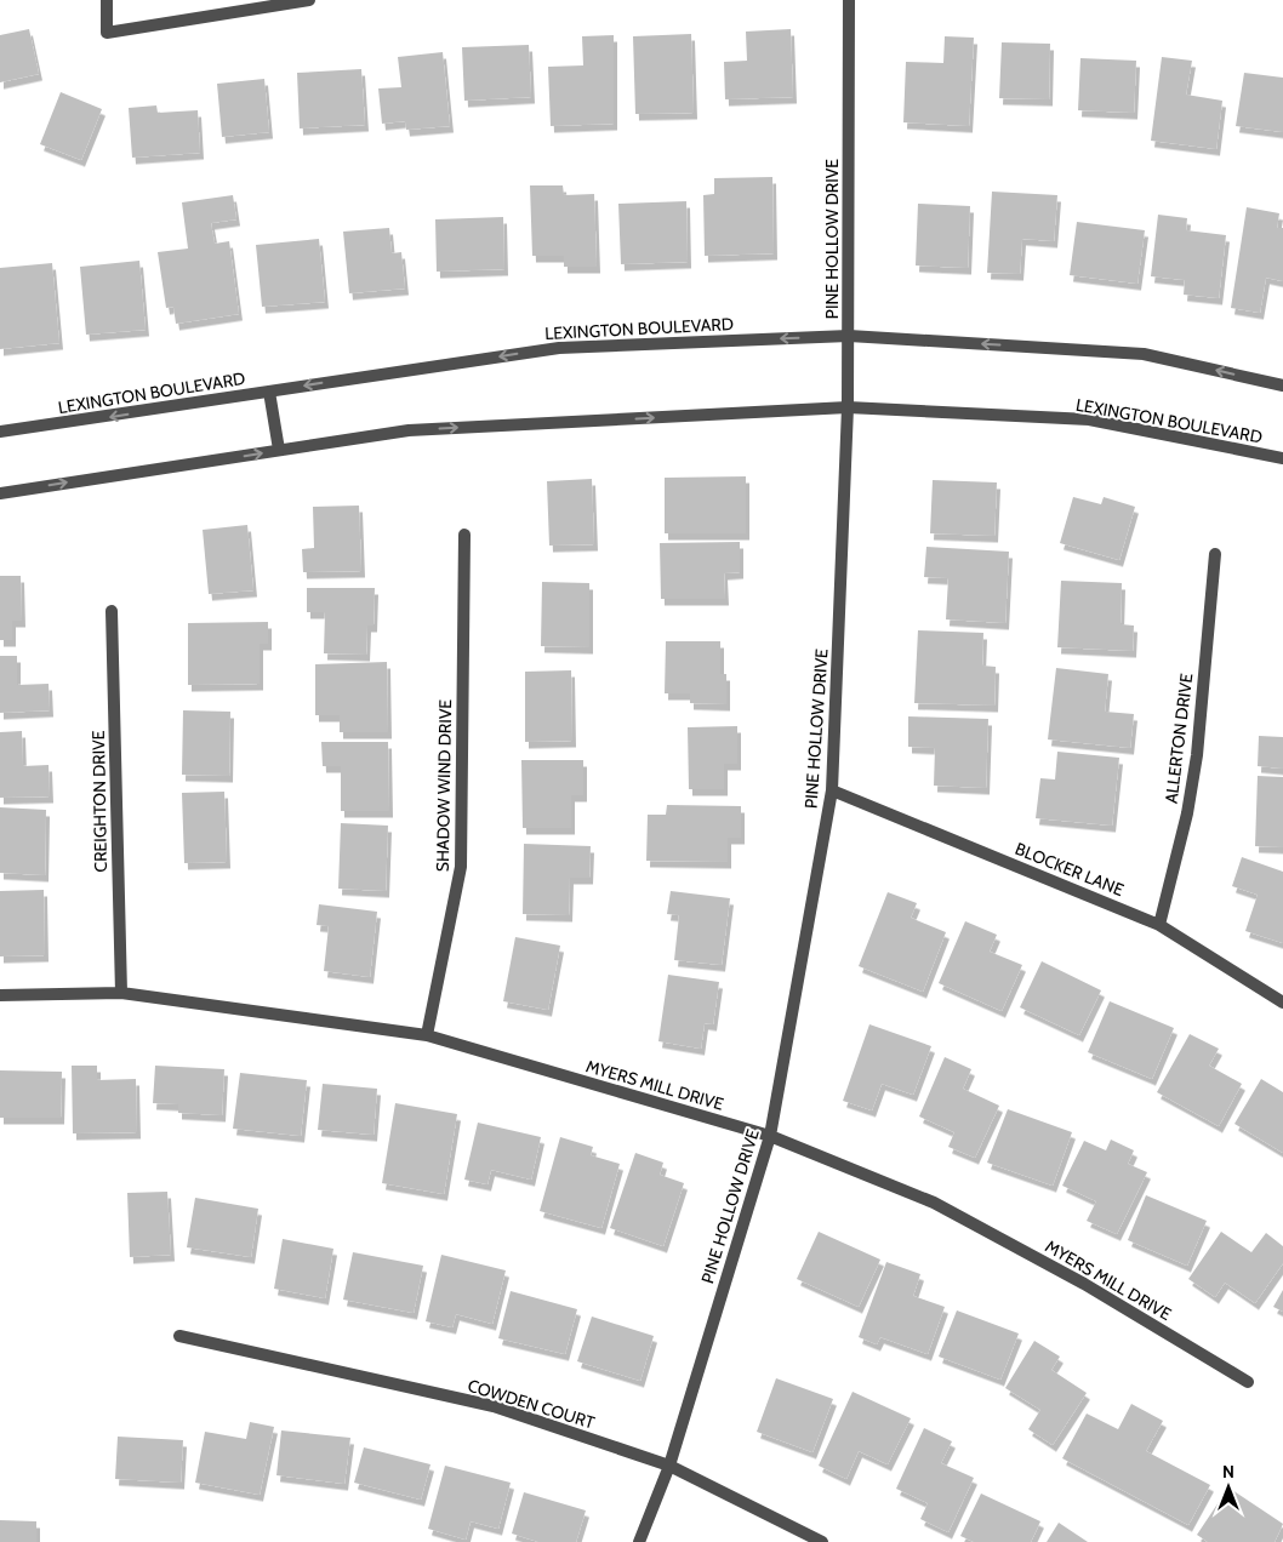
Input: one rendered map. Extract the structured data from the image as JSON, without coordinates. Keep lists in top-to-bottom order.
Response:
{
  "streets": {
    "street": [
      "PINE HOLLOW DRIVE",
      "LEXINGTON BOULEVARD",
      "ALLERTON DRIVE",
      "SHADOW WIND DRIVE",
      "CREIGHTON DRIVE",
      "BLOCKER LANE",
      "MYERS MILL DRIVE",
      "COWDEN COURT"
    ]
  },
  "crossings": [
    ["PINE HOLLOW DRIVE", "LEXINGTON BOULEVARD"],
    ["PINE HOLLOW DRIVE", "BLOCKER LANE"],
    ["PINE HOLLOW DRIVE", "MYERS MILL DRIVE"],
    ["PINE HOLLOW DRIVE", "COWDEN COURT"],
    ["ALLERTON DRIVE", "BLOCKER LANE"],
    ["SHADOW WIND DRIVE", "MYERS MILL DRIVE"],
    ["CREIGHTON DRIVE", "MYERS MILL DRIVE"]
  ],
  "north": "top"
}
